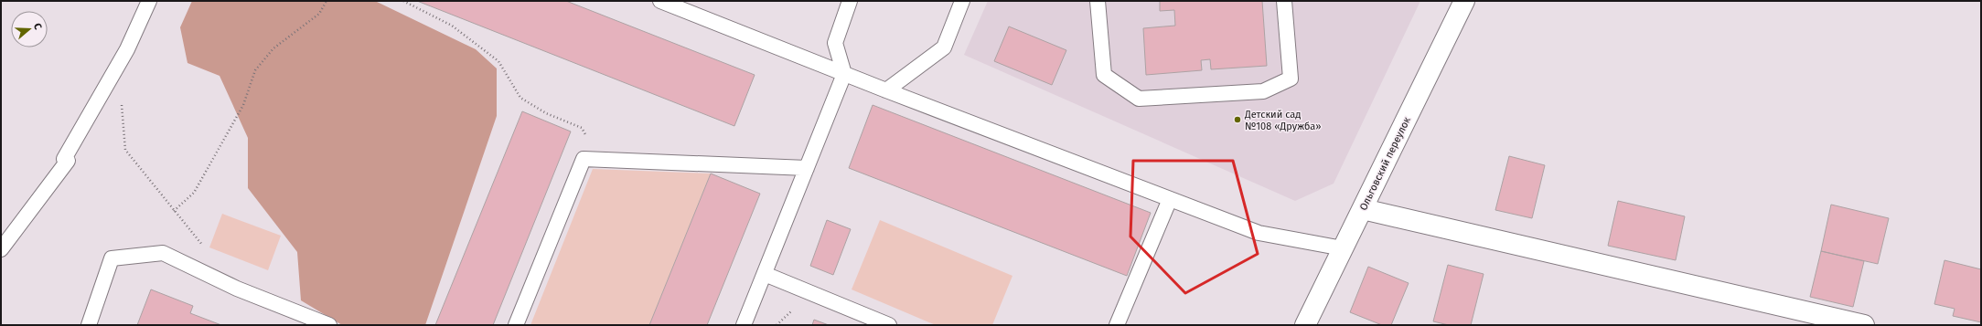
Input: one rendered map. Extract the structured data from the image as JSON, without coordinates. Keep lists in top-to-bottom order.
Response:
{
  "streets": {
    "street": ["Ольговский переулок"]
  },
  "places": ["Детский сад №108 «Дружба»"],
  "north": "right"
}
